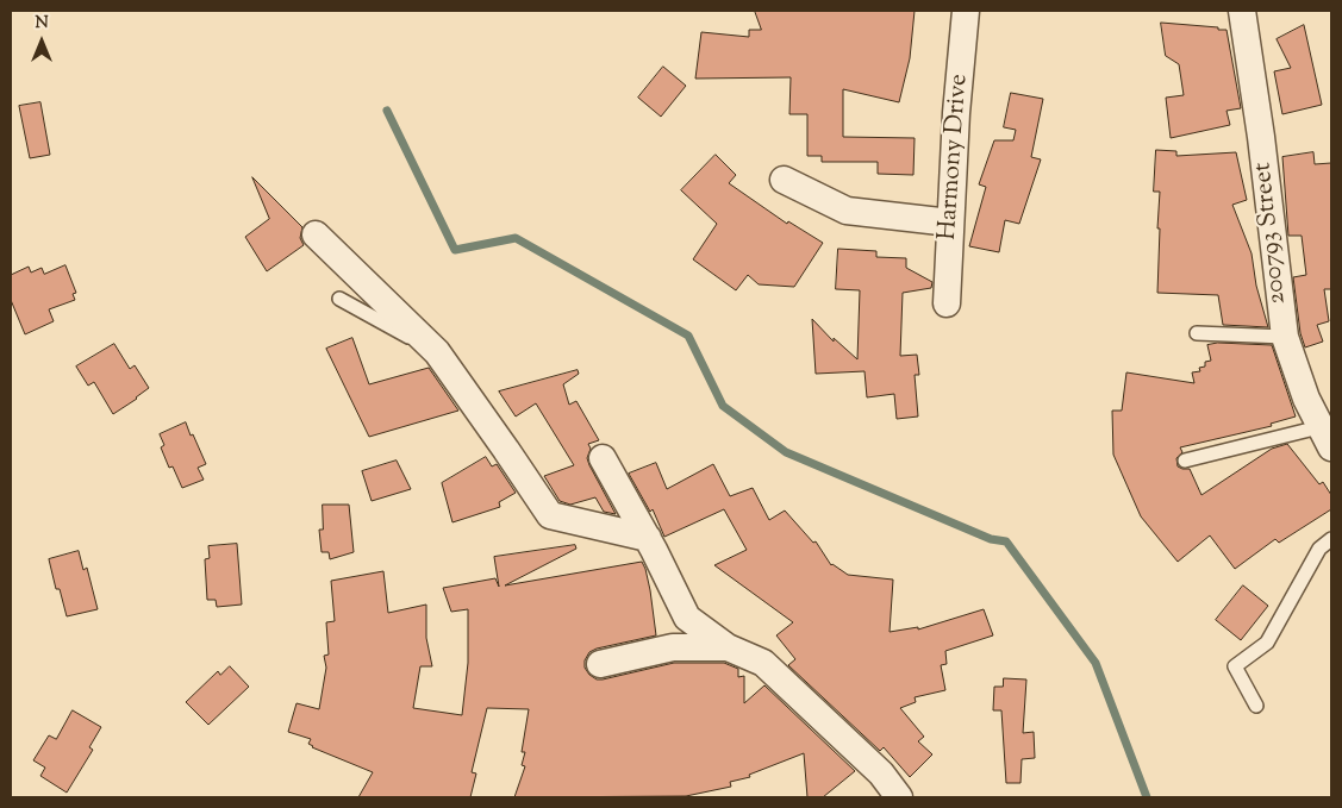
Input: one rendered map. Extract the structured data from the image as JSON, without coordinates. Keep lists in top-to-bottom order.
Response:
{
  "streets": {
    "street": ["Harmony Drive", "200793 Street"]
  },
  "north": "top"
}
